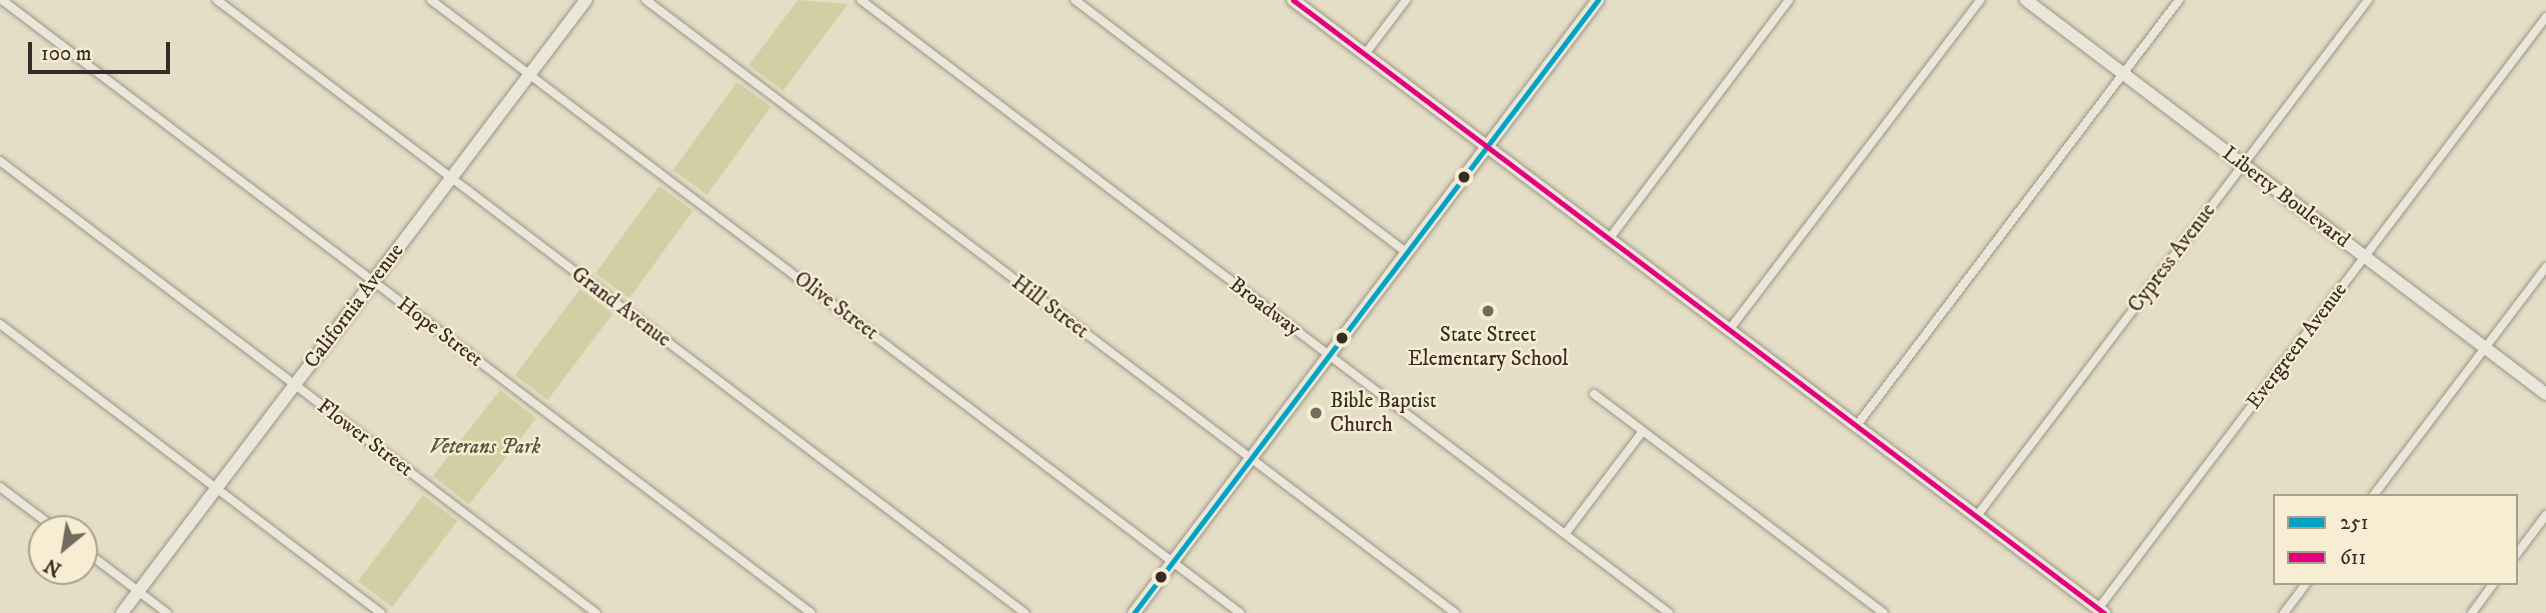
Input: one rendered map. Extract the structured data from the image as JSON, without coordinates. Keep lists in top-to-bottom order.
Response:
{
  "streets": {
    "street": [
      "Liberty Boulevard",
      "Cypress Avenue",
      "California Avenue",
      "Olive Street",
      "Grand Avenue",
      "Hill Street",
      "Broadway",
      "Hope Street",
      "Evergreen Avenue",
      "Flower Street"
    ]
  },
  "crossings": [
    ["Liberty Boulevard", "Cypress Avenue"],
    ["Liberty Boulevard", "Evergreen Avenue"],
    ["California Avenue", "Olive Street"],
    ["California Avenue", "Grand Avenue"],
    ["California Avenue", "Hope Street"],
    ["California Avenue", "Flower Street"]
  ],
  "parks": ["Veterans Park"],
  "places": ["State Street Elementary School", "Bible Baptist Church"],
  "lines": ["transit line 251", "transit line 611"],
  "legend": ["251", "611"],
  "scale_bar": "100 m",
  "north": "bottom left"
}
